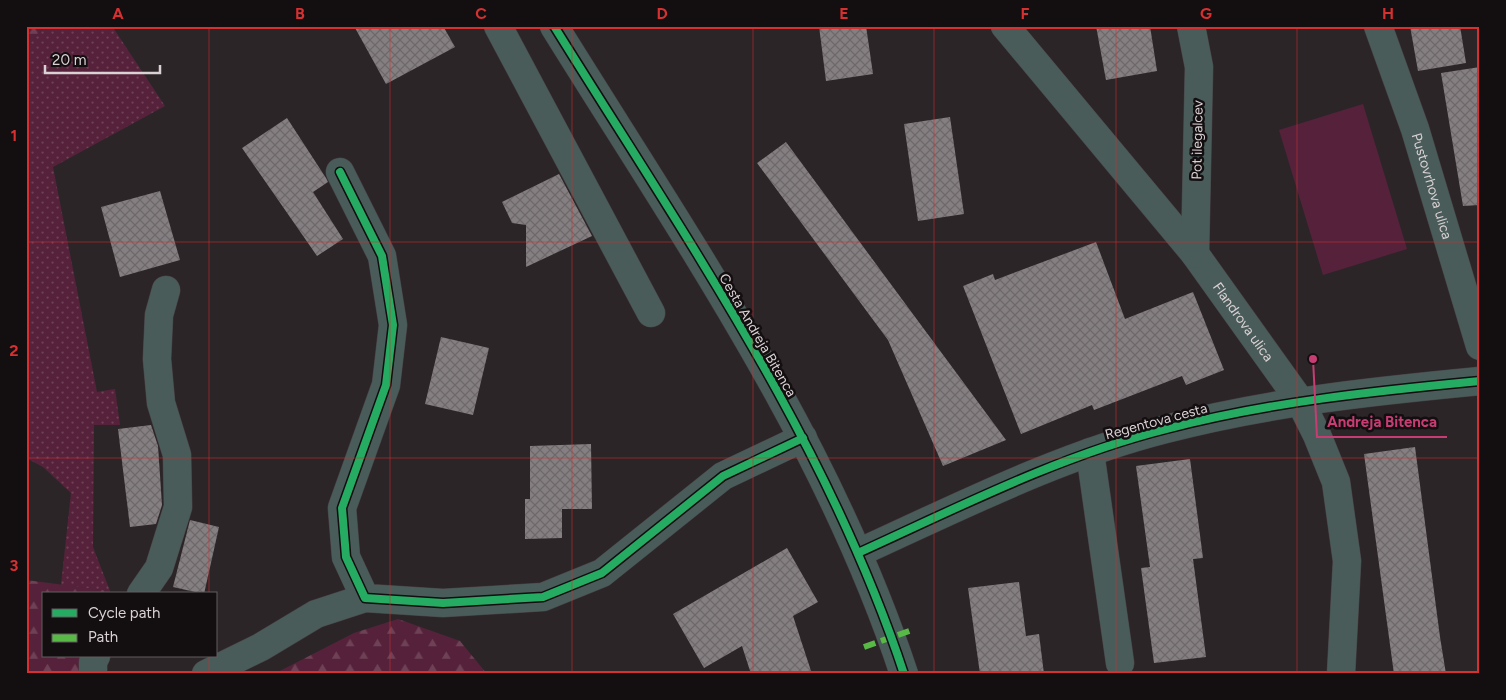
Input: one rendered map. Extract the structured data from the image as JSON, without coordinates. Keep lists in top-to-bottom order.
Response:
{
  "streets": {
    "street": [
      "Pot ilegalcev",
      "Pustovrhova ulica",
      "Flandrova ulica",
      "Cesta Andreja Bitenca",
      "Regentova cesta"
    ]
  },
  "crossings": [
    ["Pot ilegalcev", "Flandrova ulica"],
    ["Flandrova ulica", "Regentova cesta"],
    ["Cesta Andreja Bitenca", "Regentova cesta"]
  ],
  "places": ["Andreja Bitenca"],
  "legend": ["Cycle path", "Path"],
  "scale_bar": "20 m",
  "grid": {
    "columns": [
      "A",
      "B",
      "C",
      "D",
      "E",
      "F",
      "G",
      "H"
    ],
    "rows": ["1", "2", "3"]
  }
}
